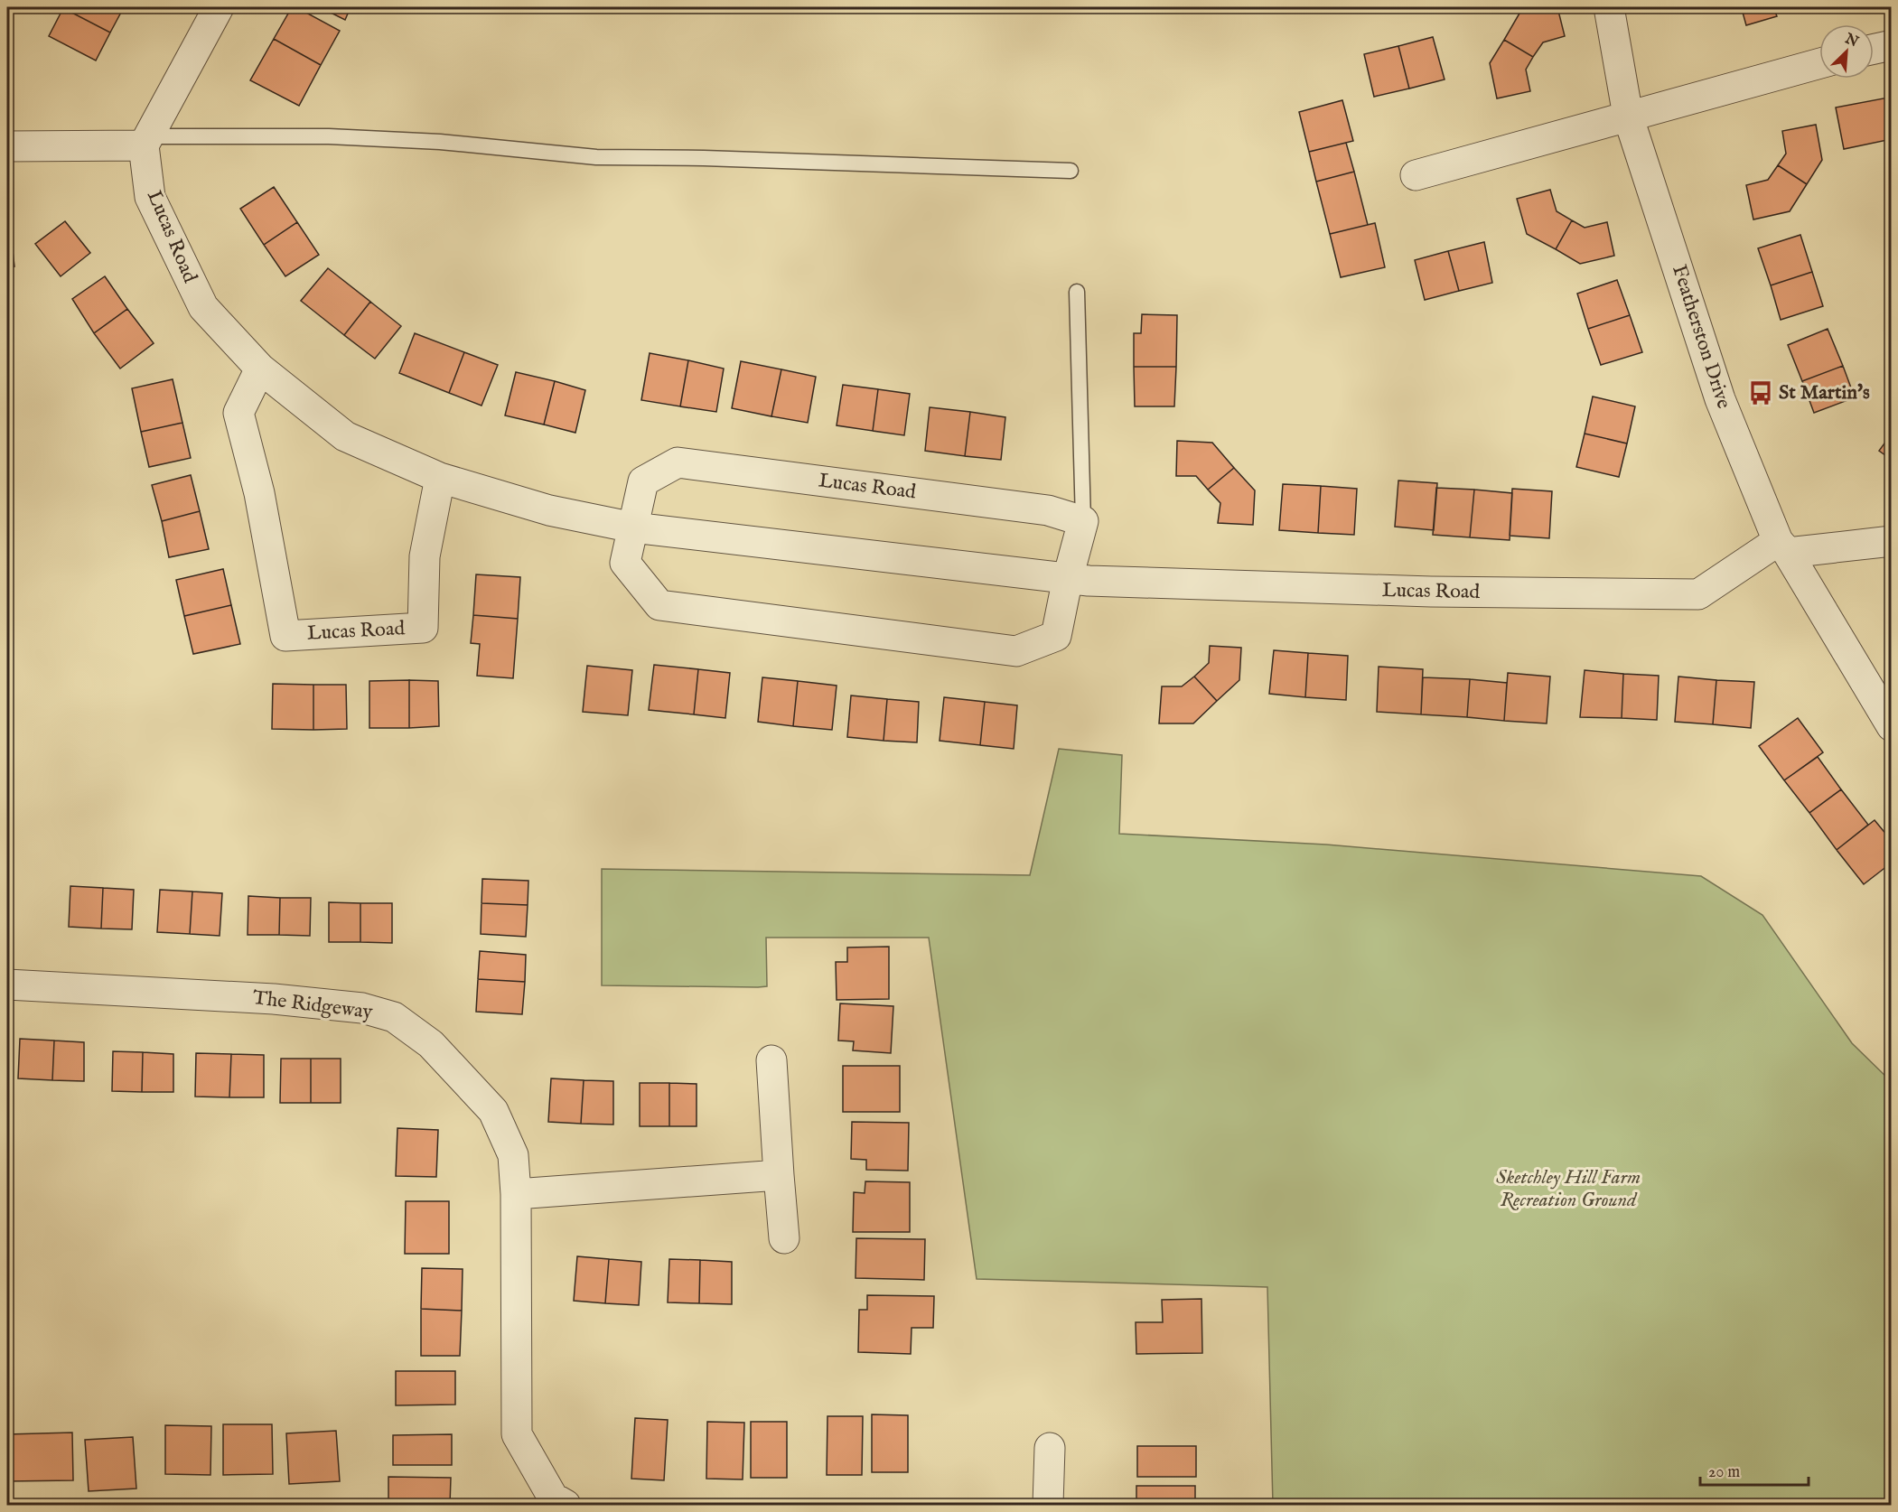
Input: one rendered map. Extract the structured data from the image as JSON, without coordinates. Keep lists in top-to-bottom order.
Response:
{
  "streets": {
    "street": ["Lucas Road", "Featherston Drive", "The Ridgeway"]
  },
  "crossings": [
    ["Lucas Road", "Featherston Drive"]
  ],
  "parks": ["Sketchley Hill Farm Recreation Ground"],
  "places": {
    "bus stop": ["St Martin's"]
  },
  "scale_bar": "20 m",
  "north": "top right"
}
